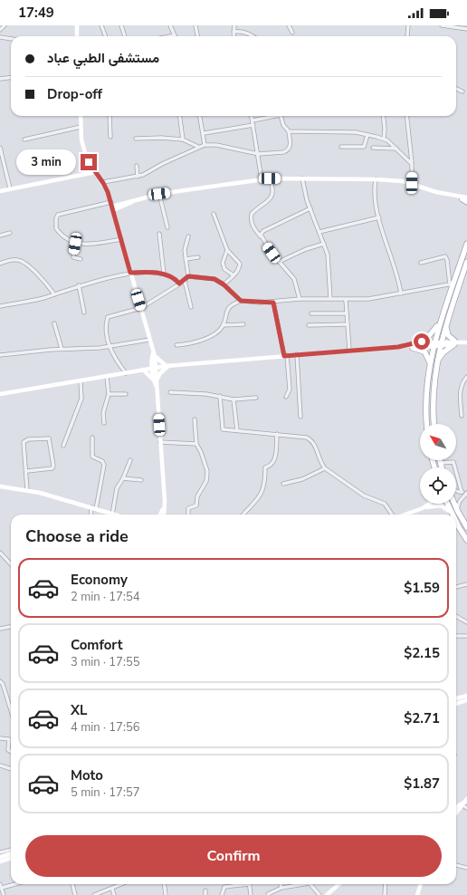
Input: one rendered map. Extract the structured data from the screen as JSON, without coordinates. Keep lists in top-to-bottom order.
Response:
{
  "north": "top left",
  "page": {
    "status": "17:49",
    "banner": ["مستشفى الطبي عباد", "Drop-off"],
    "bubble": "3 min",
    "heading": "Choose a ride",
    "list": [
      {
        "name": "Economy",
        "note": "2 min · 17:54",
        "value": "$1.59"
      },
      {
        "name": "Comfort",
        "note": "3 min · 17:55",
        "value": "$2.15"
      },
      {
        "name": "XL",
        "note": "4 min · 17:56",
        "value": "$2.71"
      },
      {
        "name": "Moto",
        "note": "5 min · 17:57",
        "value": "$1.87"
      }
    ],
    "buttons": "Confirm"
  }
}
